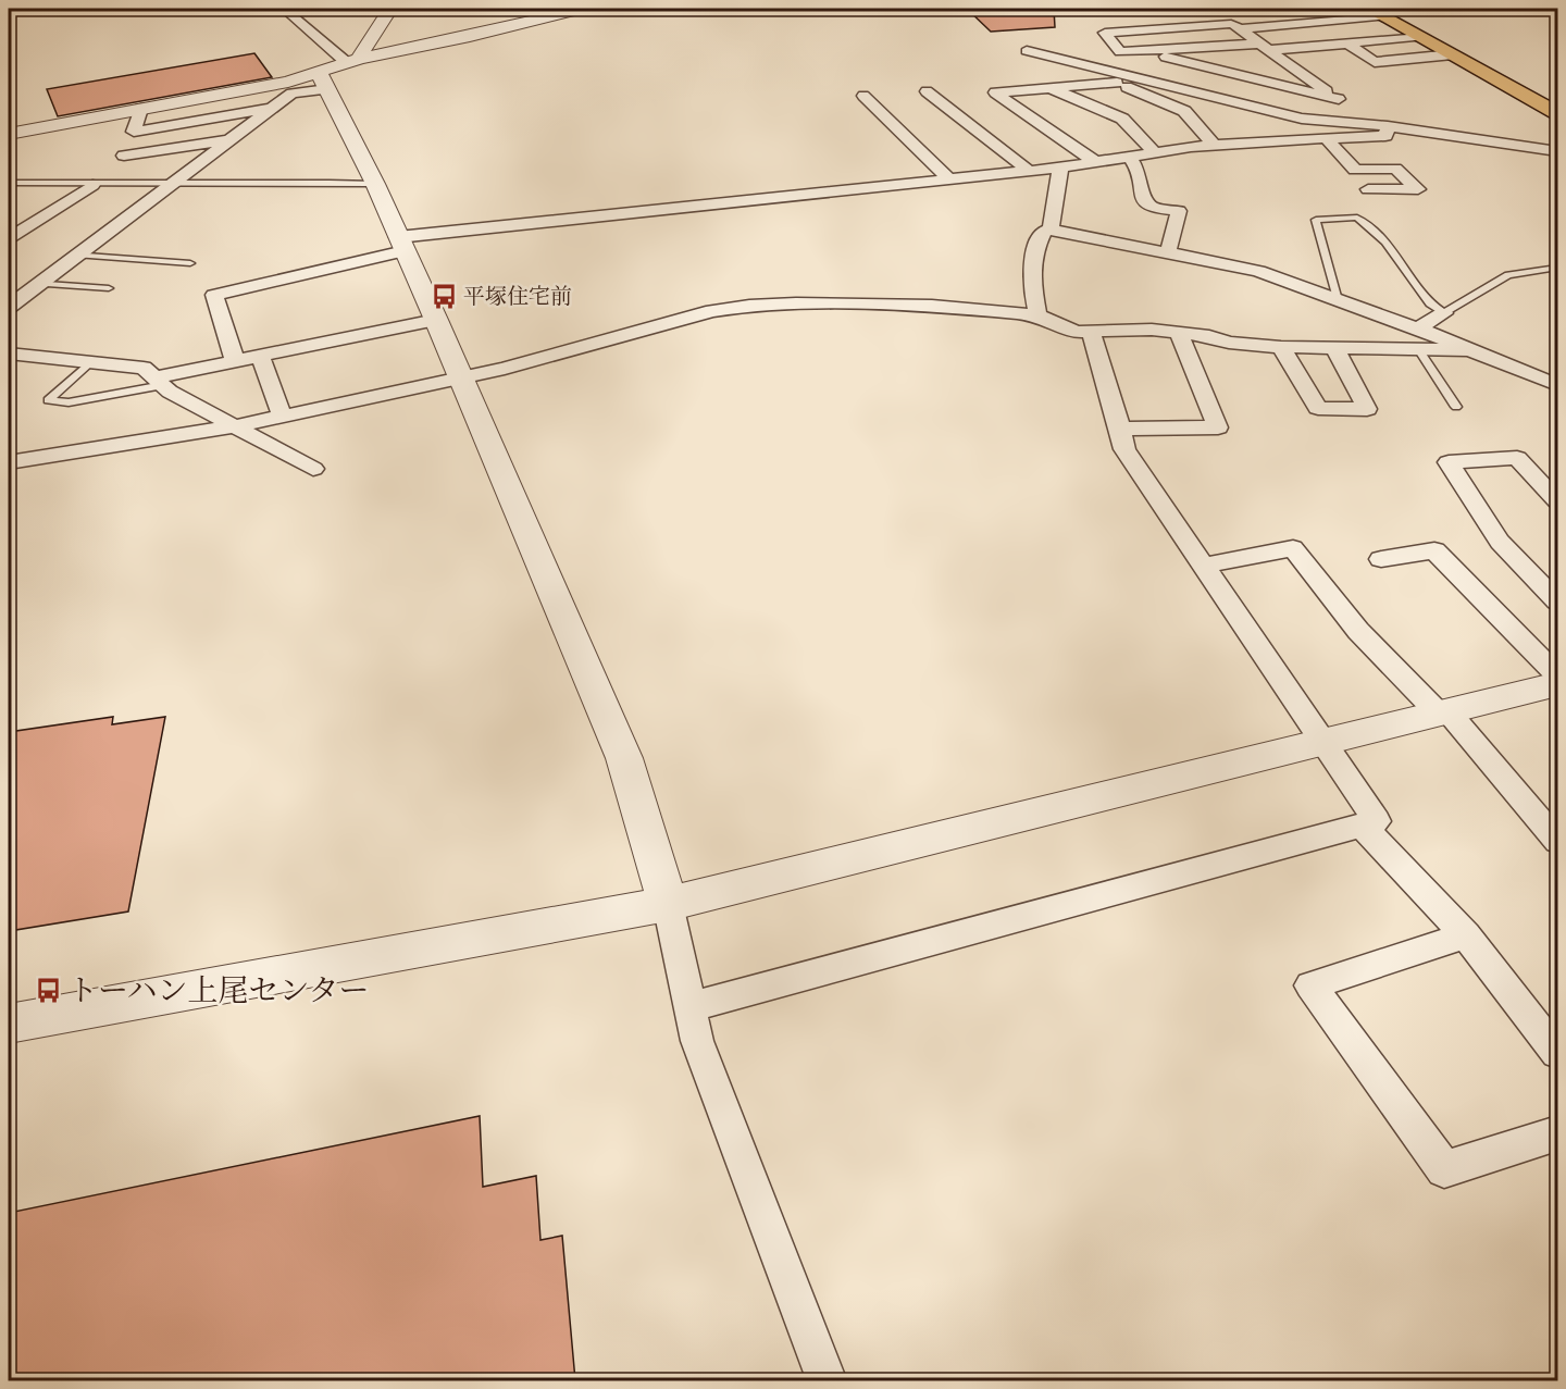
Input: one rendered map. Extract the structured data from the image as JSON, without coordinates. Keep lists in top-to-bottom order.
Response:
{
  "places": {
    "bus stop": ["平塚住宅前", "トーハン上尾センター"]
  }
}
